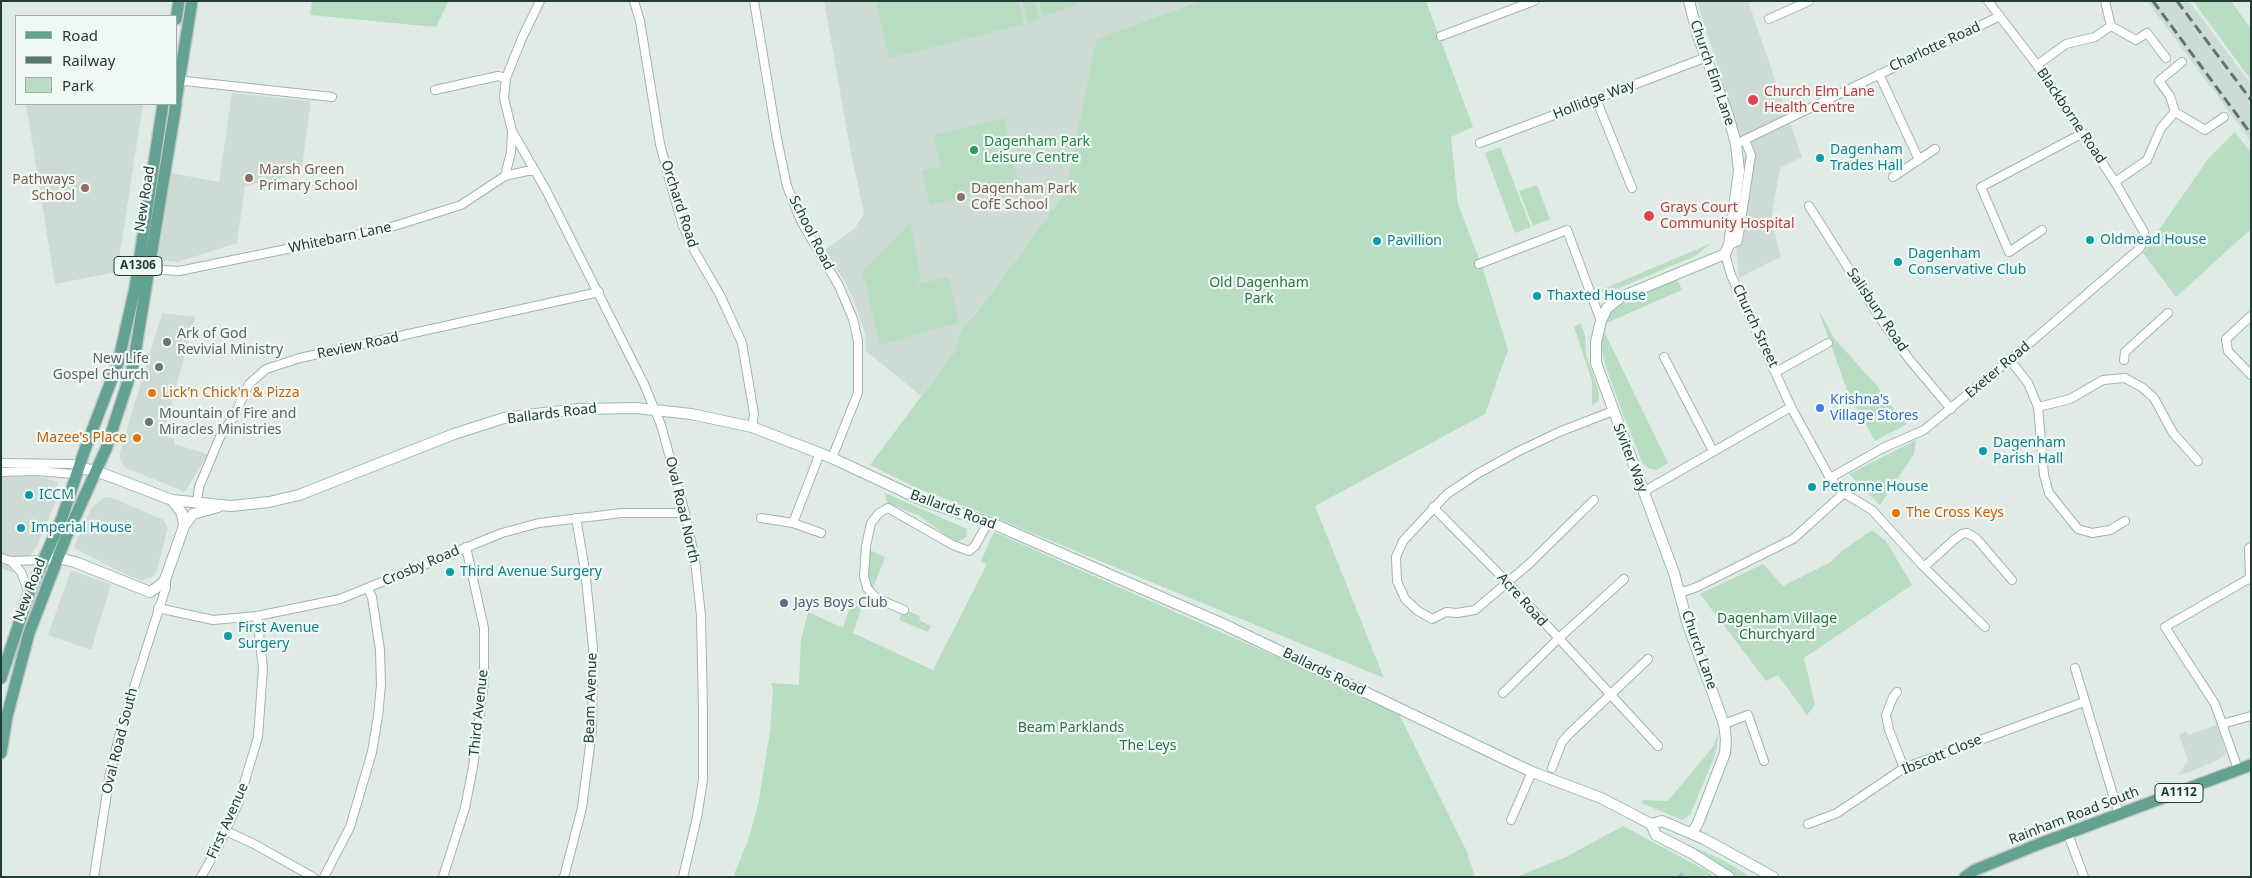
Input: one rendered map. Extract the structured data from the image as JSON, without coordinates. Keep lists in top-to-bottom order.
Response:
{
  "streets": {
    "main road": [
      "Church Elm Lane",
      "New Road",
      "A1306",
      "Church Street",
      "Ballards Road",
      "Siviter Way",
      "Church Lane",
      "Oval Road South",
      "A1112",
      "Rainham Road South"
    ],
    "street": [
      "Charlotte Road",
      "Hollidge Way",
      "Blackborne Road",
      "Orchard Road",
      "School Road",
      "Whitebarn Lane",
      "Salisbury Road",
      "Review Road",
      "Exeter Road",
      "Oval Road North",
      "Crosby Road",
      "Acre Road",
      "Beam Avenue",
      "Third Avenue",
      "Ibscott Close",
      "First Avenue"
    ]
  },
  "crossings": [
    ["Charlotte Road", "Church Elm Lane"],
    ["Charlotte Road", "Blackborne Road"],
    ["Charlotte Road", "Church Street"],
    ["Church Elm Lane", "Hollidge Way"],
    ["Church Elm Lane", "Church Street"],
    ["Blackborne Road", "Exeter Road"],
    ["New Road", "Ballards Road"],
    ["Orchard Road", "Ballards Road"],
    ["School Road", "Ballards Road"],
    ["Whitebarn Lane", "Oval Road North"],
    ["Salisbury Road", "Exeter Road"],
    ["Church Street", "Exeter Road"],
    ["Church Street", "Siviter Way"],
    ["Church Street", "Church Lane"],
    ["Review Road", "Ballards Road"],
    ["Review Road", "Oval Road North"],
    ["Ballards Road", "Oval Road North"],
    ["Ballards Road", "Church Lane"],
    ["Ballards Road", "Oval Road South"],
    ["Siviter Way", "Church Lane"],
    ["Oval Road North", "Crosby Road"],
    ["Crosby Road", "Beam Avenue"],
    ["Crosby Road", "Third Avenue"],
    ["Crosby Road", "Oval Road South"],
    ["Crosby Road", "First Avenue"]
  ],
  "parks": [
    "Old Dagenham Park",
    "Dagenham Village Churchyard",
    "Beam Parklands",
    "The Leys"
  ],
  "places": [
    "Church Elm Lane Health Centre",
    "Dagenham Park Leisure Centre",
    "Dagenham Trades Hall",
    "Marsh Green Primary School",
    "Pathways School",
    "Dagenham Park CofE School",
    "Grays Court Community Hospital",
    "Oldmead House",
    "Pavillion",
    "Dagenham Conservative Club",
    "Thaxted House",
    "Ark of God Revivial Ministry",
    "New Life Gospel Church",
    "Lick'n Chick'n & Pizza",
    "Krishna's Village Stores",
    "Mountain of Fire and Miracles Ministries",
    "Mazee's Place",
    "Dagenham Parish Hall",
    "Petronne House",
    "ICCM",
    "The Cross Keys",
    "Imperial House",
    "Third Avenue Surgery",
    "Jays Boys Club",
    "First Avenue Surgery"
  ],
  "legend": ["Road", "Railway", "Park"]
}
